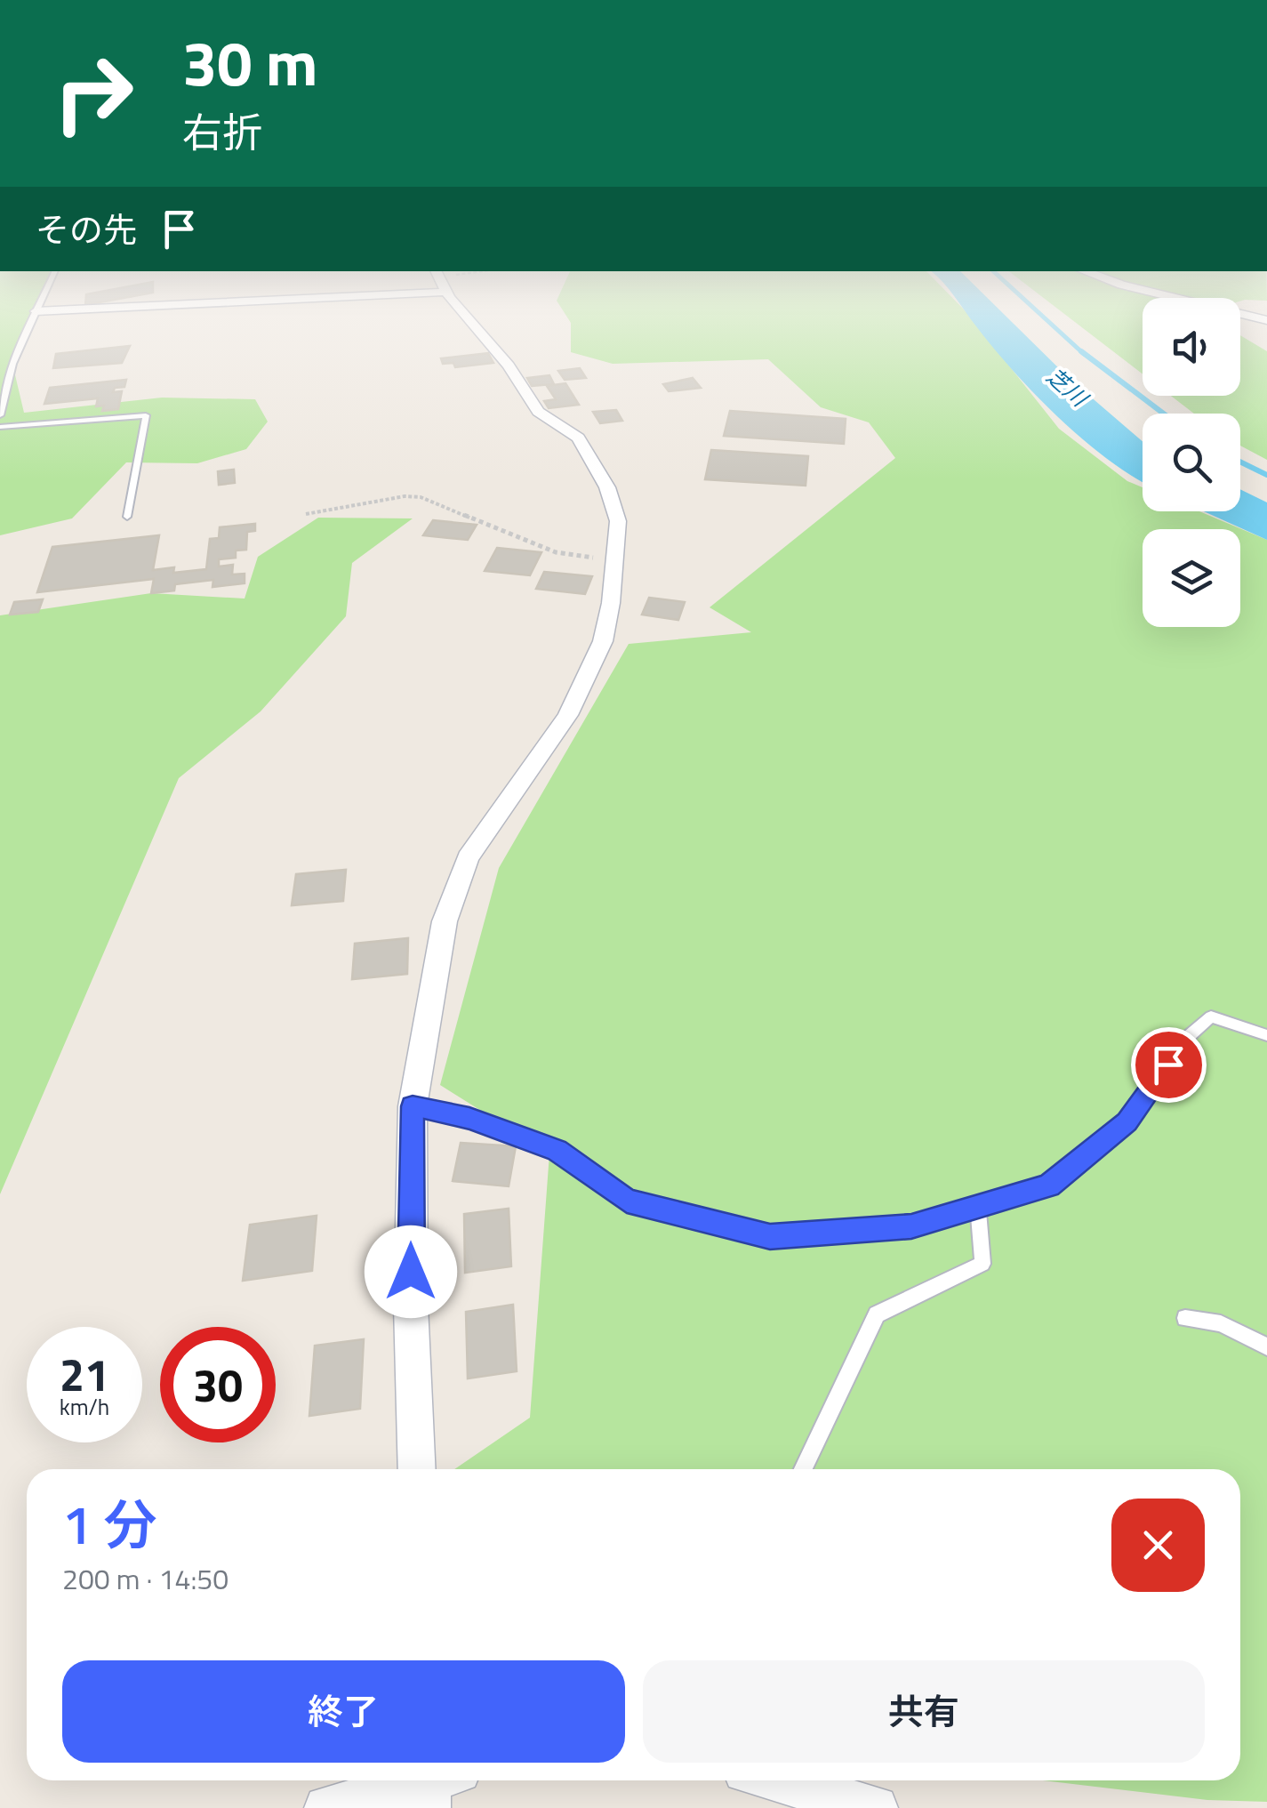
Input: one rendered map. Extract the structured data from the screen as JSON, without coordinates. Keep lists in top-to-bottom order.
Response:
{
  "water": ["芝川"],
  "page": {
    "turn": ["30 m", "右折"],
    "then": "その先",
    "speed": "21 km/h",
    "limit": "30",
    "heading": ["1 分", "200 m · 14:50"],
    "buttons": ["終了", "共有"]
  }
}
